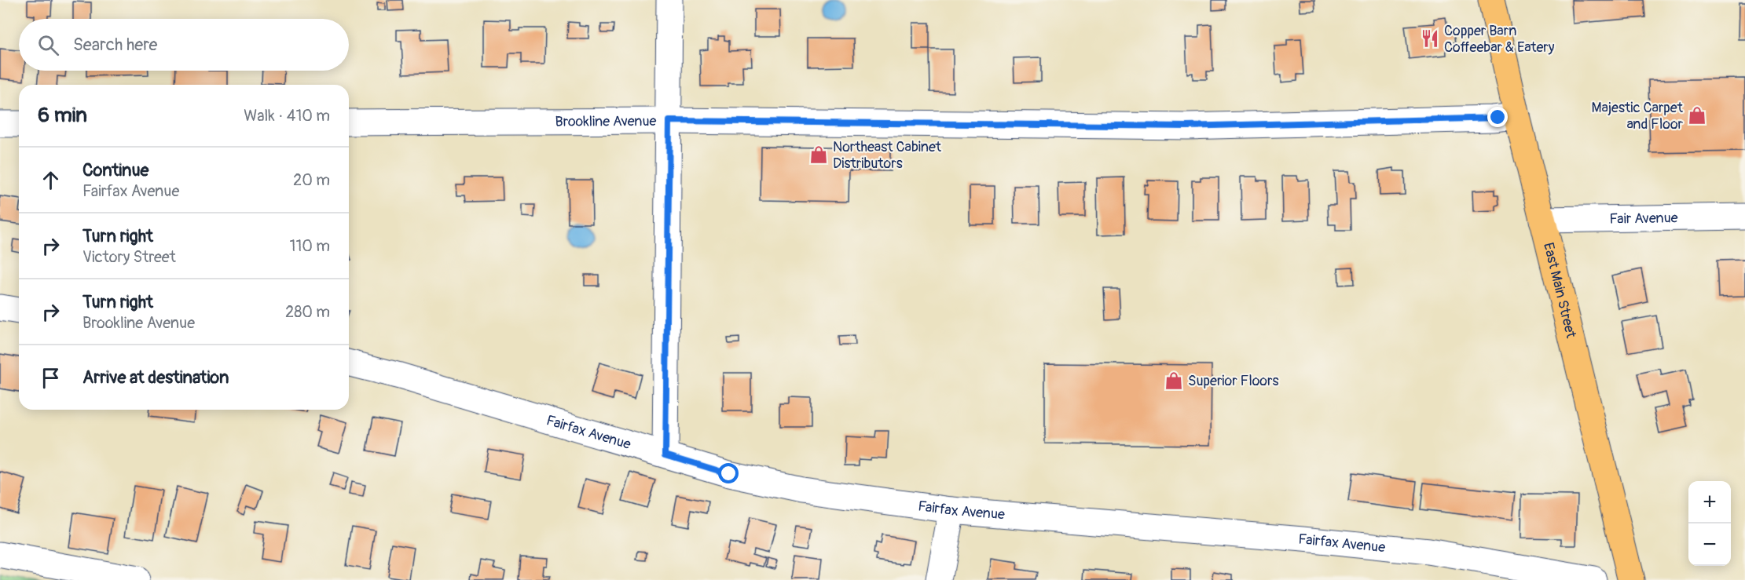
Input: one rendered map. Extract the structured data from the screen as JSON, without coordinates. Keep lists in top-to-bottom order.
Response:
{
  "streets": {
    "main road": ["East Main Street"],
    "street": ["Brookline Avenue", "Fair Avenue", "Fairfax Avenue"]
  },
  "crossings": [
    ["Brookline Avenue", "East Main Street"],
    ["Fair Avenue", "East Main Street"]
  ],
  "places": {
    "restaurant": ["Copper Barn Coffeebar & Eatery"],
    "shop": ["Majestic Carpet and Floor", "Northeast Cabinet Distributors", "Superior Floors"]
  },
  "page": {
    "search": "Search here",
    "heading": ["6 min", "Walk · 410 m"],
    "list": [
      ["Continue", "Fairfax Avenue", "20 m"],
      ["Turn right", "Victory Street", "110 m"],
      ["Turn right", "Brookline Avenue", "280 m"],
      "Arrive at destination"
    ],
    "map_buttons": ["+", "−"]
  }
}
